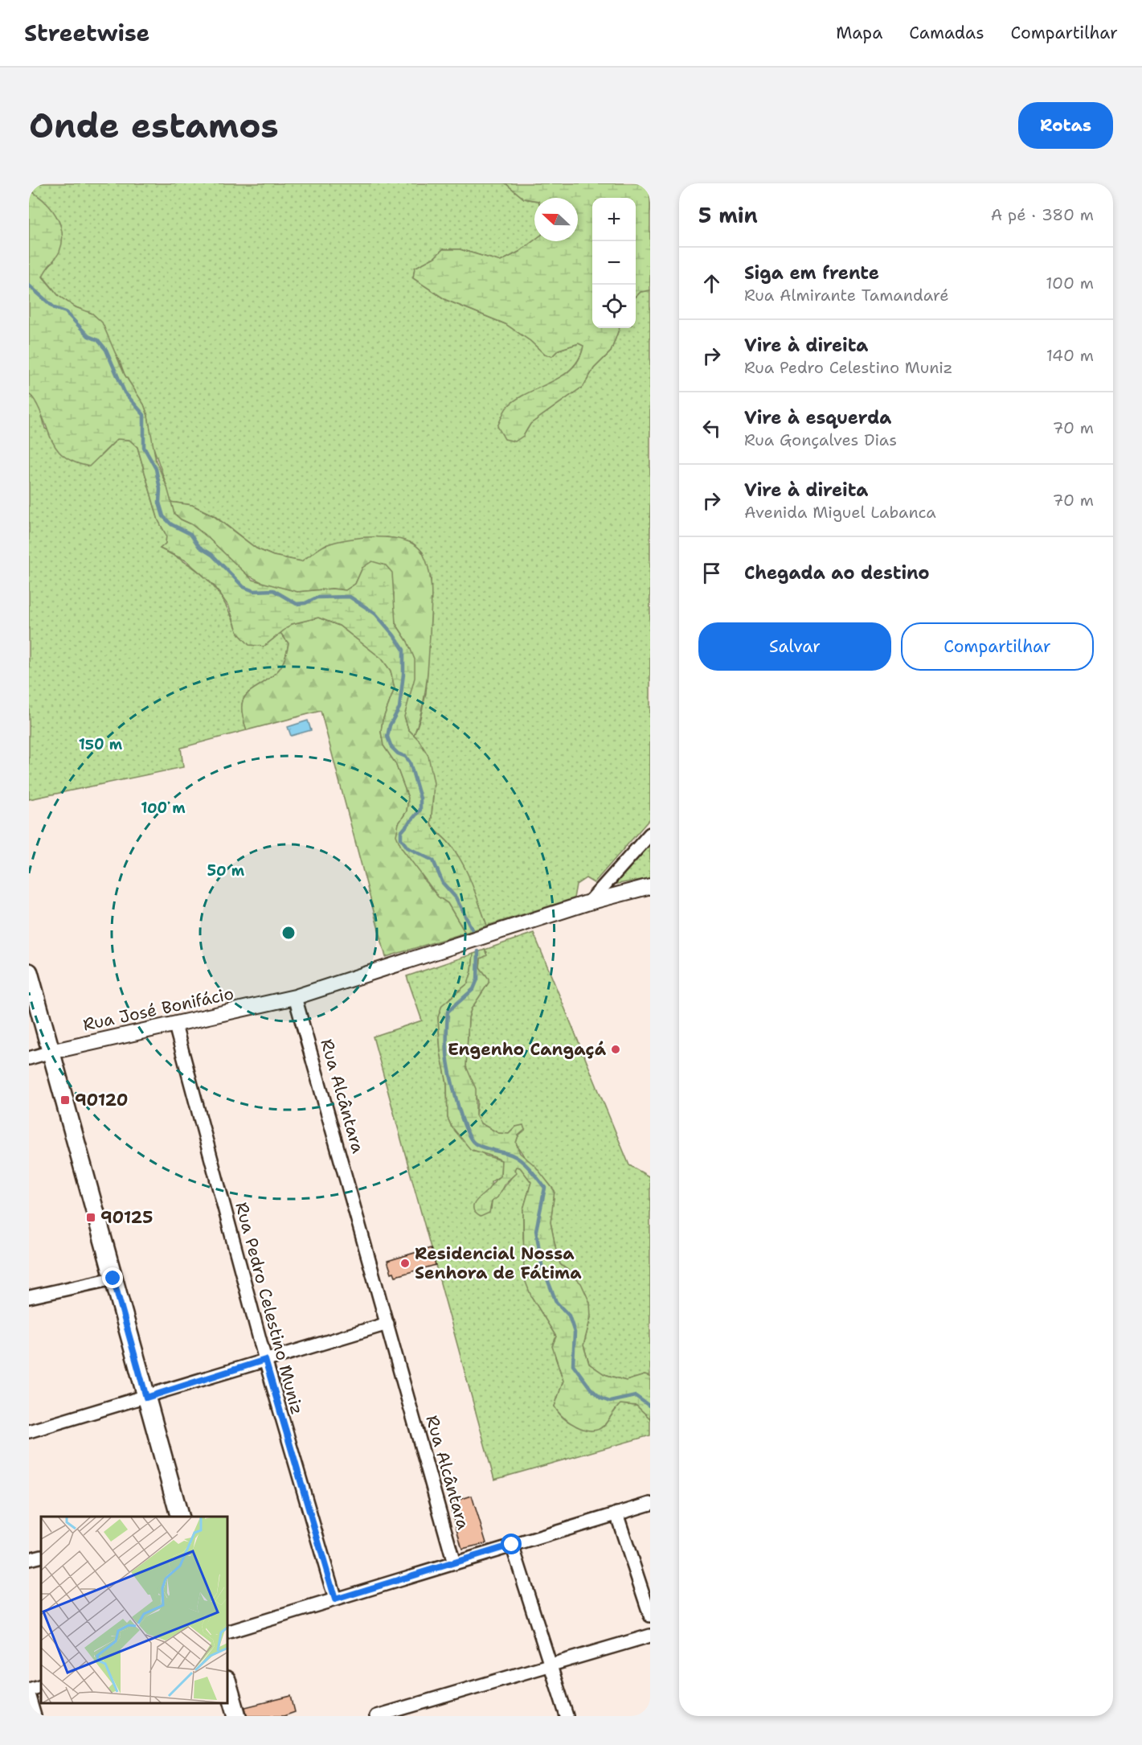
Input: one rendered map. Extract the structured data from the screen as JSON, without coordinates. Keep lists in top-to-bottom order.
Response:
{
  "streets": {
    "street": ["Rua José Bonifácio", "Rua Alcântara", "Rua Pedro Celestino Muniz"]
  },
  "crossings": [
    ["Rua José Bonifácio", "Rua Alcântara"],
    ["Rua José Bonifácio", "Rua Pedro Celestino Muniz"]
  ],
  "places": {
    "other": ["Engenho Cangaçá", "Residencial Nossa Senhora de Fátima"],
    "transit": ["90120", "90125"]
  },
  "north": "left",
  "page": {
    "header": "Streetwise",
    "nav": ["Mapa", "Camadas", "Compartilhar"],
    "buttons": [
      "Rotas",
      ["Salvar", "Compartilhar"]
    ],
    "title": "Onde estamos",
    "heading": ["5 min", "A pé · 380 m"],
    "map_buttons": ["+", "−"],
    "list": [
      ["Siga em frente", "Rua Almirante Tamandaré", "100 m"],
      ["Vire à direita", "Rua Pedro Celestino Muniz", "140 m"],
      ["Vire à esquerda", "Rua Gonçalves Dias", "70 m"],
      ["Vire à direita", "Avenida Miguel Labanca", "70 m"],
      "Chegada ao destino"
    ]
  },
  "rings": ["150 m", "100 m", "50 m"]
}
